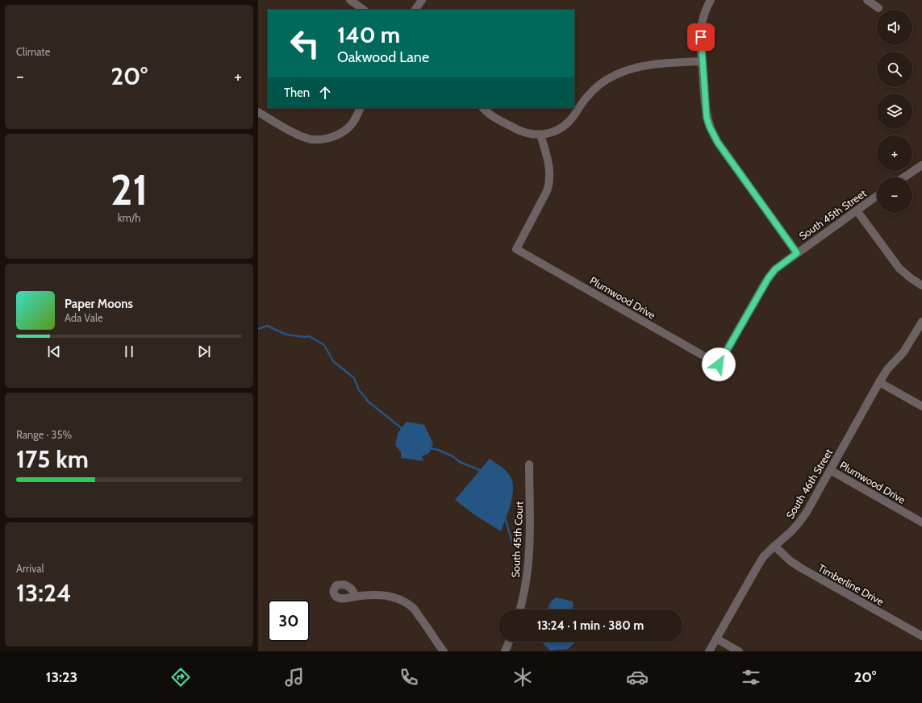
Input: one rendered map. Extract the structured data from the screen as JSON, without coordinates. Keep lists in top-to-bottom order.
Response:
{
  "streets": {
    "street": [
      "South 45th Street",
      "Plumwood Drive",
      "South 46th Street",
      "South 45th Court",
      "Timberline Drive"
    ]
  },
  "crossings": [
    ["South 45th Street", "Plumwood Drive"],
    ["Plumwood Drive", "South 46th Street"],
    ["South 46th Street", "Timberline Drive"]
  ],
  "page": {
    "tile": [
      "Climate",
      ["21", "km/h"],
      ["Range · 35%", "175 km"],
      ["Arrival", "13:24"]
    ],
    "map_buttons": ["+", "−"],
    "turn": ["140 m", "Oakwood Lane"],
    "heat": ["−", "20°", "+"],
    "then": "Then",
    "song": ["Paper Moons", "Ada Vale"],
    "limit": "30",
    "trip": "13:24 · 1 min · 380 m",
    "tabs": ["13:23", "20°"]
  }
}
